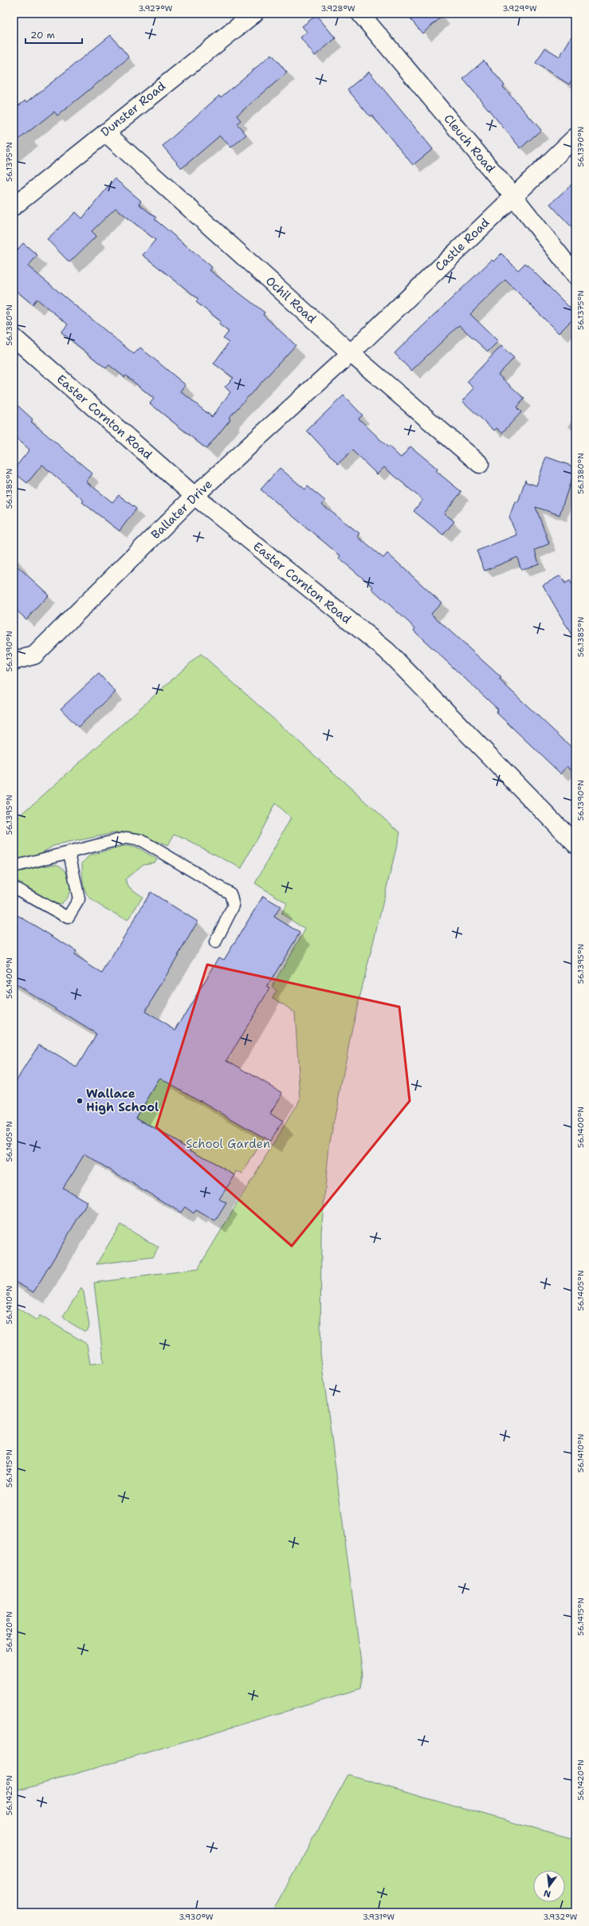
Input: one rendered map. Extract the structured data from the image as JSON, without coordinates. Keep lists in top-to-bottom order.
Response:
{
  "streets": {
    "street": [
      "Dunster Road",
      "Cleuch Road",
      "Castle Road",
      "Ochil Road",
      "Easter Cornton Road",
      "Ballater Drive"
    ]
  },
  "crossings": [
    ["Dunster Road", "Ochil Road"],
    ["Cleuch Road", "Castle Road"],
    ["Castle Road", "Ochil Road"],
    ["Castle Road", "Ballater Drive"],
    ["Ochil Road", "Ballater Drive"],
    ["Easter Cornton Road", "Ballater Drive"]
  ],
  "parks": ["School Garden"],
  "places": ["Wallace High School"],
  "scale_bar": "20 m",
  "north": "bottom",
  "coordinates": [
    "3.927°W",
    "3.928°W",
    "3.929°W",
    "56.1370°N",
    "56.1375°N",
    "56.1380°N",
    "56.1385°N",
    "56.1390°N",
    "56.1395°N",
    "56.1400°N",
    "56.1405°N",
    "56.1410°N",
    "56.1415°N",
    "56.1420°N",
    "56.1425°N",
    "3.930°W",
    "3.931°W",
    "3.932°W"
  ]
}
